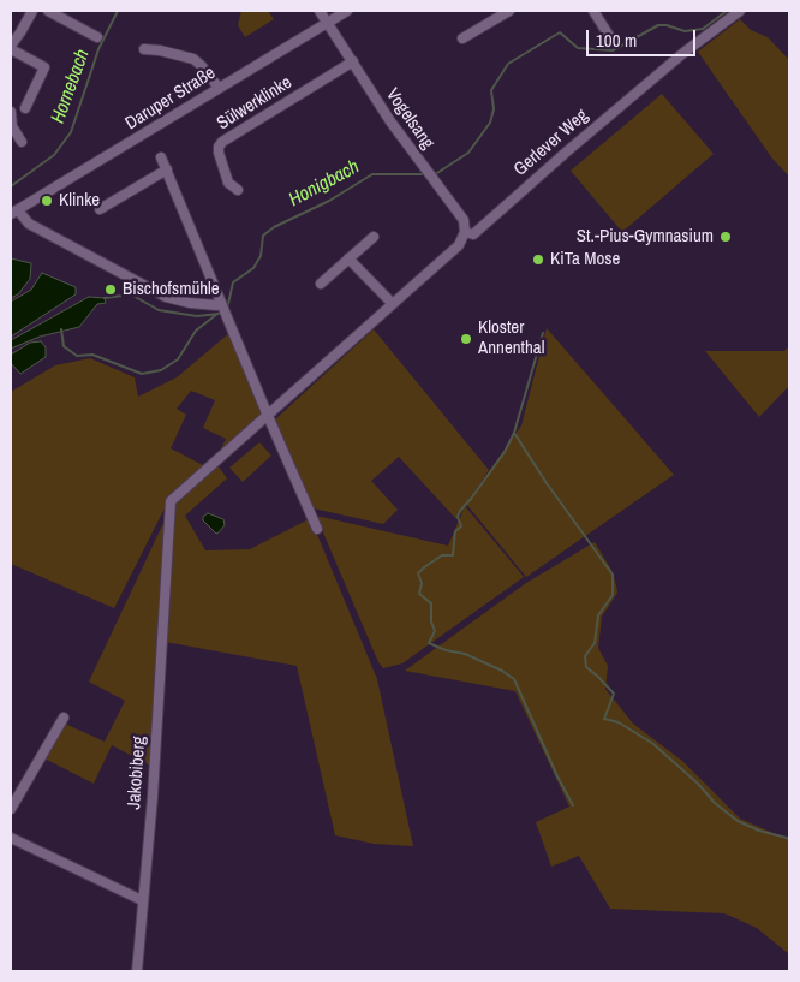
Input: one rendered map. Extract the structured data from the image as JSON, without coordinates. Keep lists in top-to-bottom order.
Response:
{
  "streets": {
    "street": [
      "Daruper Straße",
      "Sülwerklinke",
      "Vogelsang",
      "Gerlever Weg",
      "Jakobiberg"
    ]
  },
  "crossings": [
    ["Daruper Straße", "Vogelsang"],
    ["Sülwerklinke", "Vogelsang"],
    ["Vogelsang", "Gerlever Weg"],
    ["Gerlever Weg", "Jakobiberg"]
  ],
  "water": ["Hornebach", "Honigbach"],
  "places": [
    "Klinke",
    "St.-Pius-Gymnasium",
    "KiTa Mose",
    "Bischofsmühle",
    "Kloster Annenthal"
  ],
  "scale_bar": "100 m"
}
